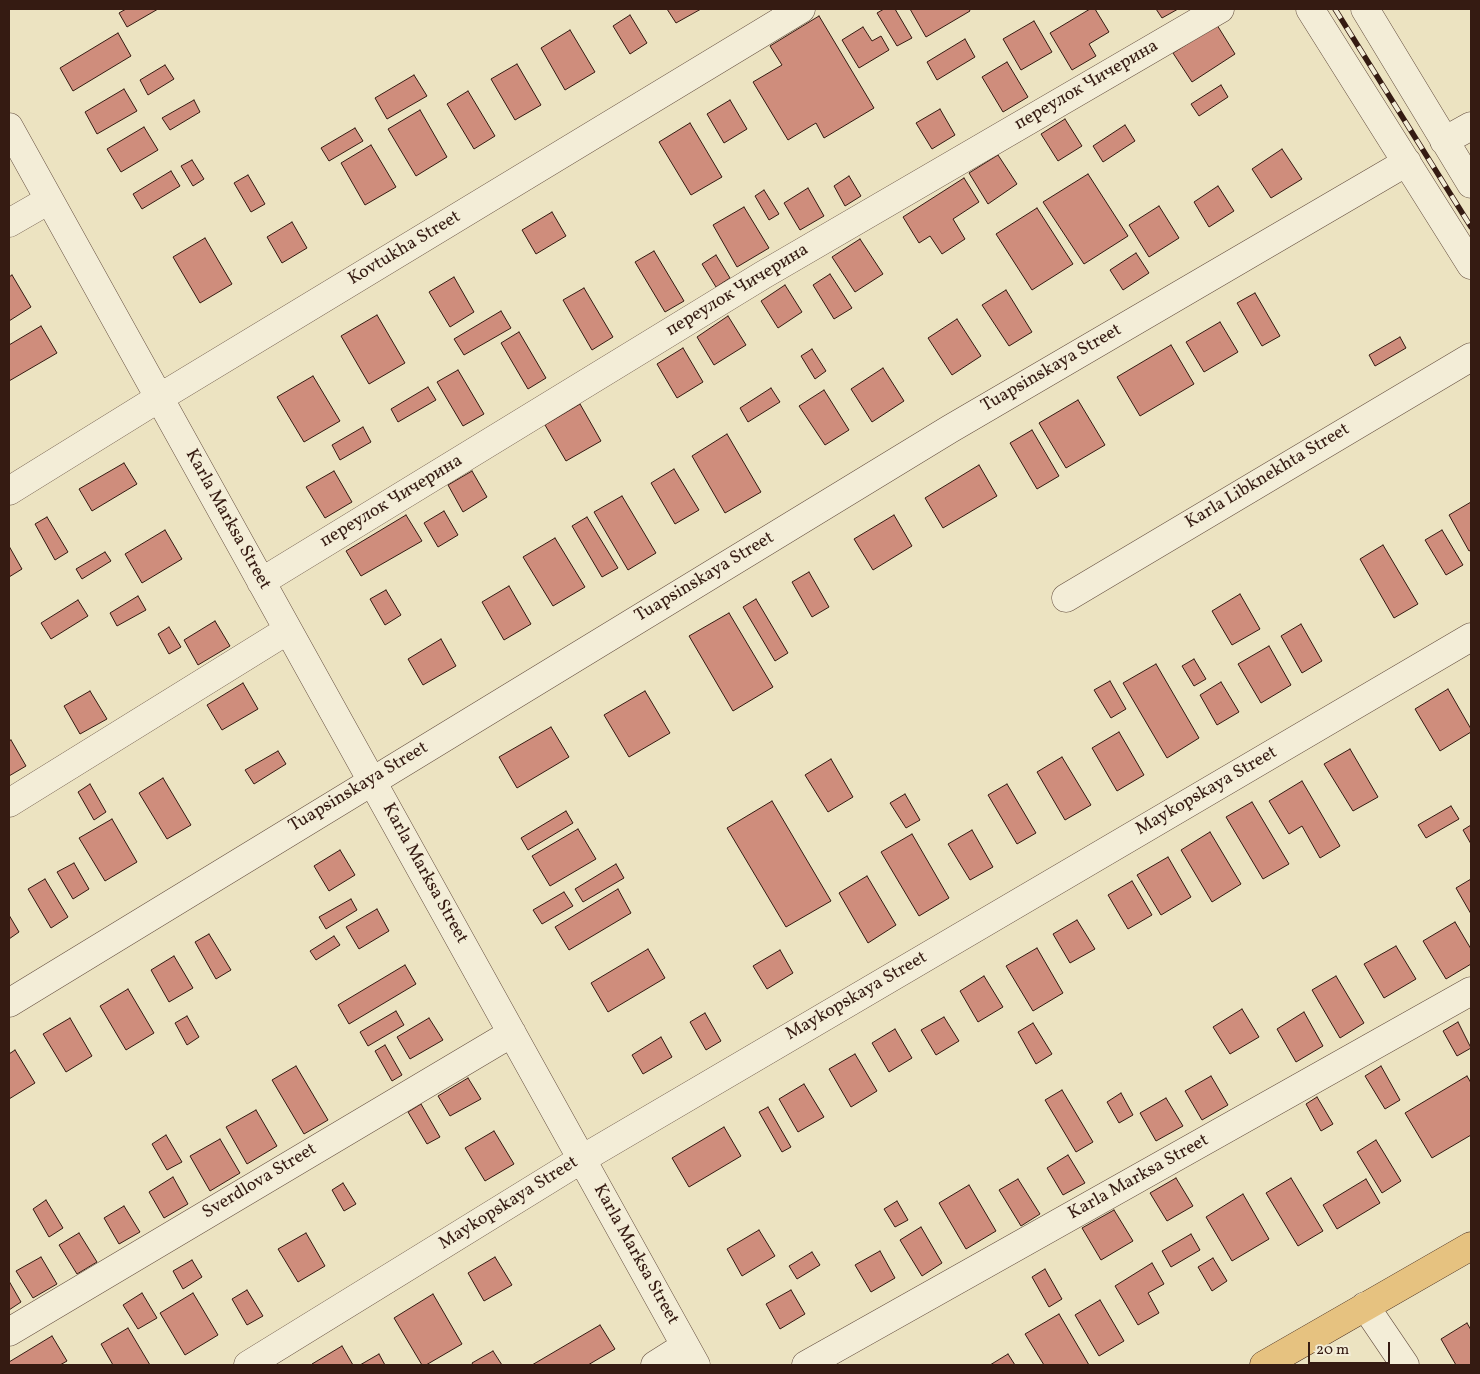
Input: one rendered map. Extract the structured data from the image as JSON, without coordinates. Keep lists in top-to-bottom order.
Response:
{
  "streets": {
    "street": [
      "переулок Чичерина",
      "Kovtukha Street",
      "Tuapsinskaya Street",
      "Karla Libknekhta Street",
      "Karla Marksa Street",
      "Maykopskaya Street",
      "Sverdlova Street"
    ]
  },
  "crossings": [
    ["переулок Чичерина", "Karla Marksa Street"],
    ["Kovtukha Street", "Karla Marksa Street"],
    ["Tuapsinskaya Street", "Karla Marksa Street"],
    ["Karla Marksa Street", "Maykopskaya Street"],
    ["Karla Marksa Street", "Sverdlova Street"]
  ],
  "scale_bar": "20 m"
}
